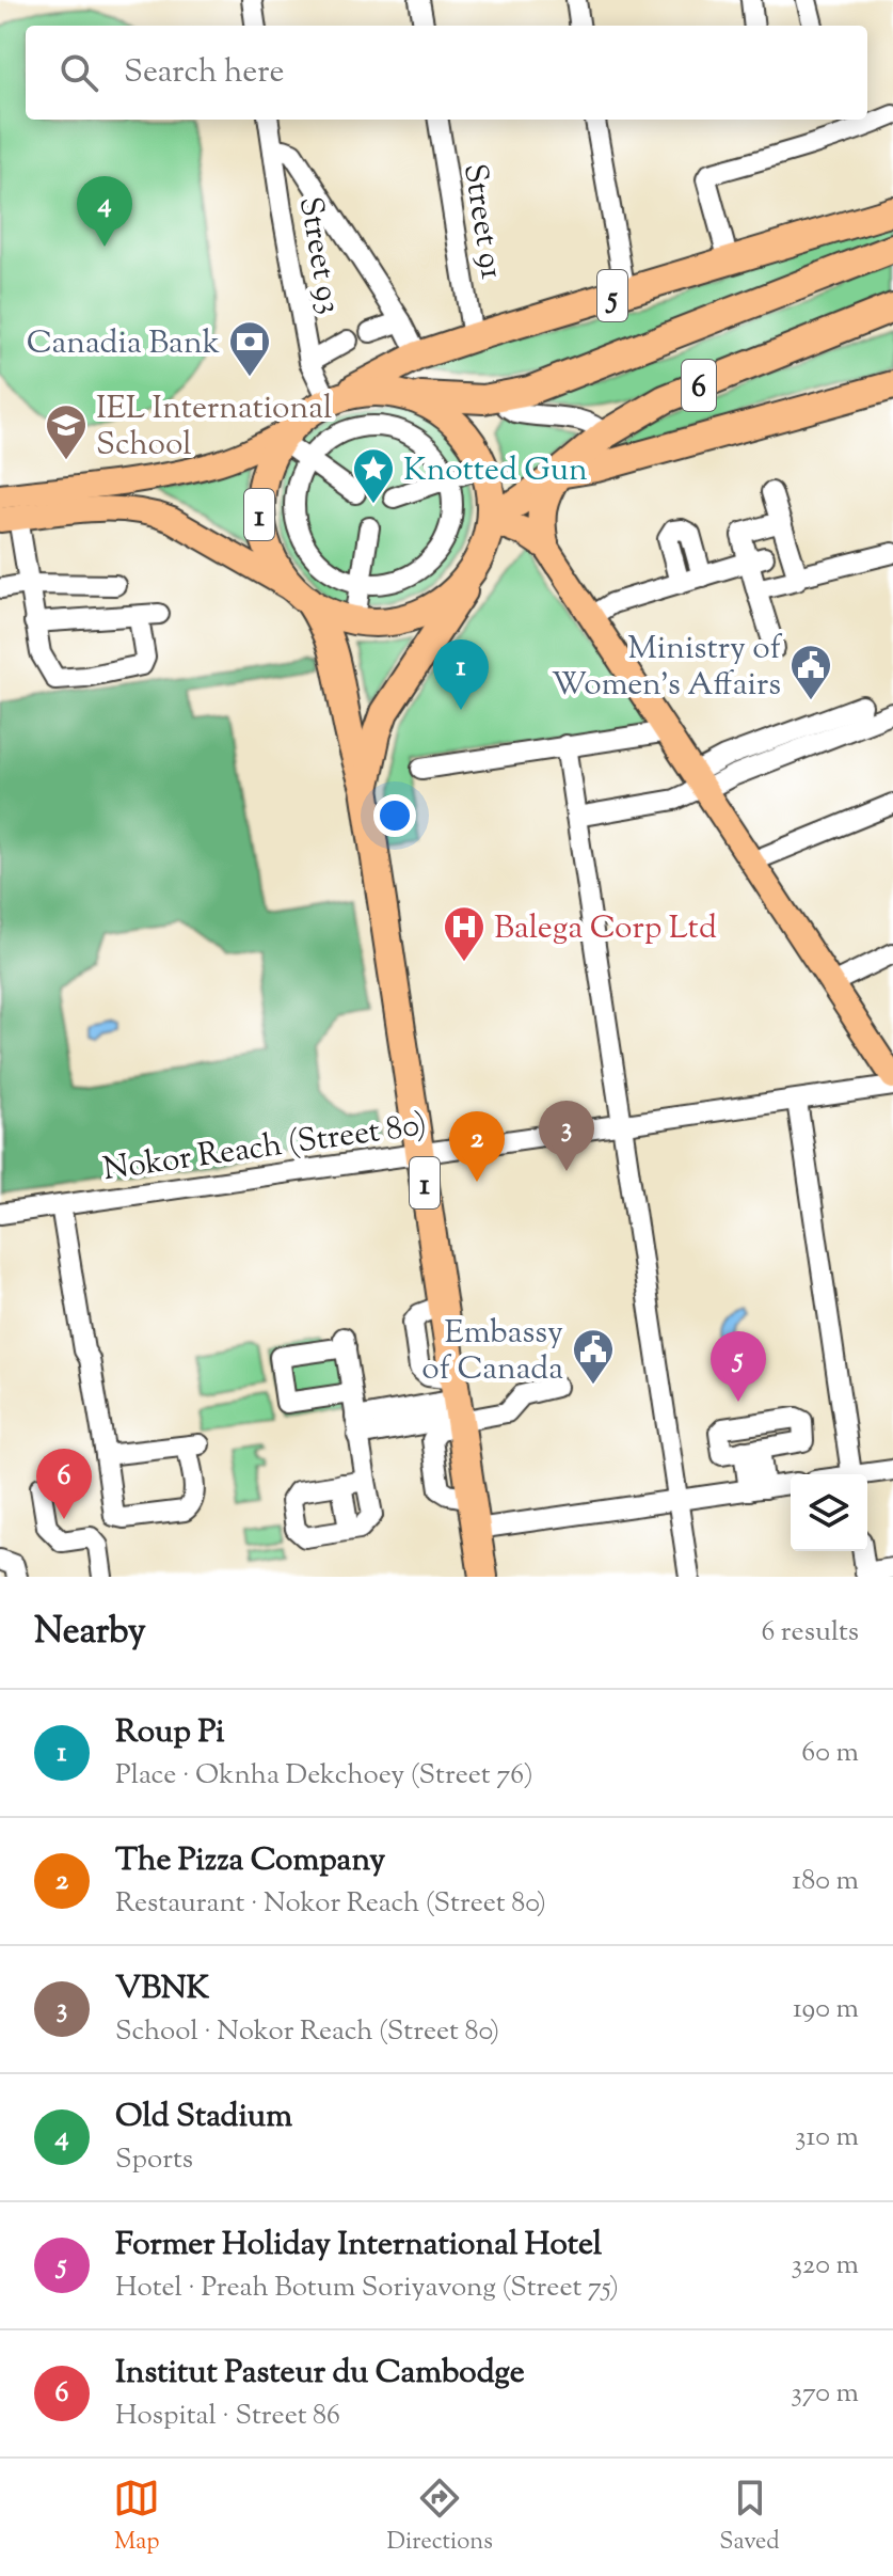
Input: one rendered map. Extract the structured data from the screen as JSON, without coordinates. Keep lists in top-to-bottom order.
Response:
{
  "streets": {
    "highway": ["5", "6", "1"],
    "street": ["Street 91", "Street 93", "Nokor Reach (Street 80)"]
  },
  "crossings": [
    ["Street 91", "5"],
    ["Street 93", "5"],
    ["Street 93", "1"],
    ["5", "1"],
    ["6", "1"],
    ["1", "Nokor Reach (Street 80)"]
  ],
  "places": {
    "bank": ["Canadia Bank"],
    "school or university": ["IEL International School"],
    "place": ["Knotted Gun"],
    "public building": ["Ministry of Women's Affairs", "Embassy of Canada"],
    "hospital": ["Balega Corp Ltd"]
  },
  "page": {
    "search": "Search here",
    "pins": [
      "4",
      "1",
      "3",
      "2",
      "5",
      "6"
    ],
    "heading": ["Nearby", "6 results"],
    "list": [
      {
        "mark": "1",
        "name": "Roup Pi",
        "note": "Place · Oknha Dekchoey (Street 76)",
        "value": "60 m"
      },
      {
        "mark": "2",
        "name": "The Pizza Company",
        "note": "Restaurant · Nokor Reach (Street 80)",
        "value": "180 m"
      },
      {
        "mark": "3",
        "name": "VBNK",
        "note": "School · Nokor Reach (Street 80)",
        "value": "190 m"
      },
      {
        "mark": "4",
        "name": "Old Stadium",
        "note": "Sports",
        "value": "310 m"
      },
      {
        "mark": "5",
        "name": "Former Holiday International Hotel",
        "note": "Hotel · Preah Botum Soriyavong (Street 75)",
        "value": "320 m"
      },
      {
        "mark": "6",
        "name": "Institut Pasteur du Cambodge",
        "note": "Hospital · Street 86",
        "value": "370 m"
      }
    ],
    "nav": ["Map", "Directions", "Saved"]
  }
}
